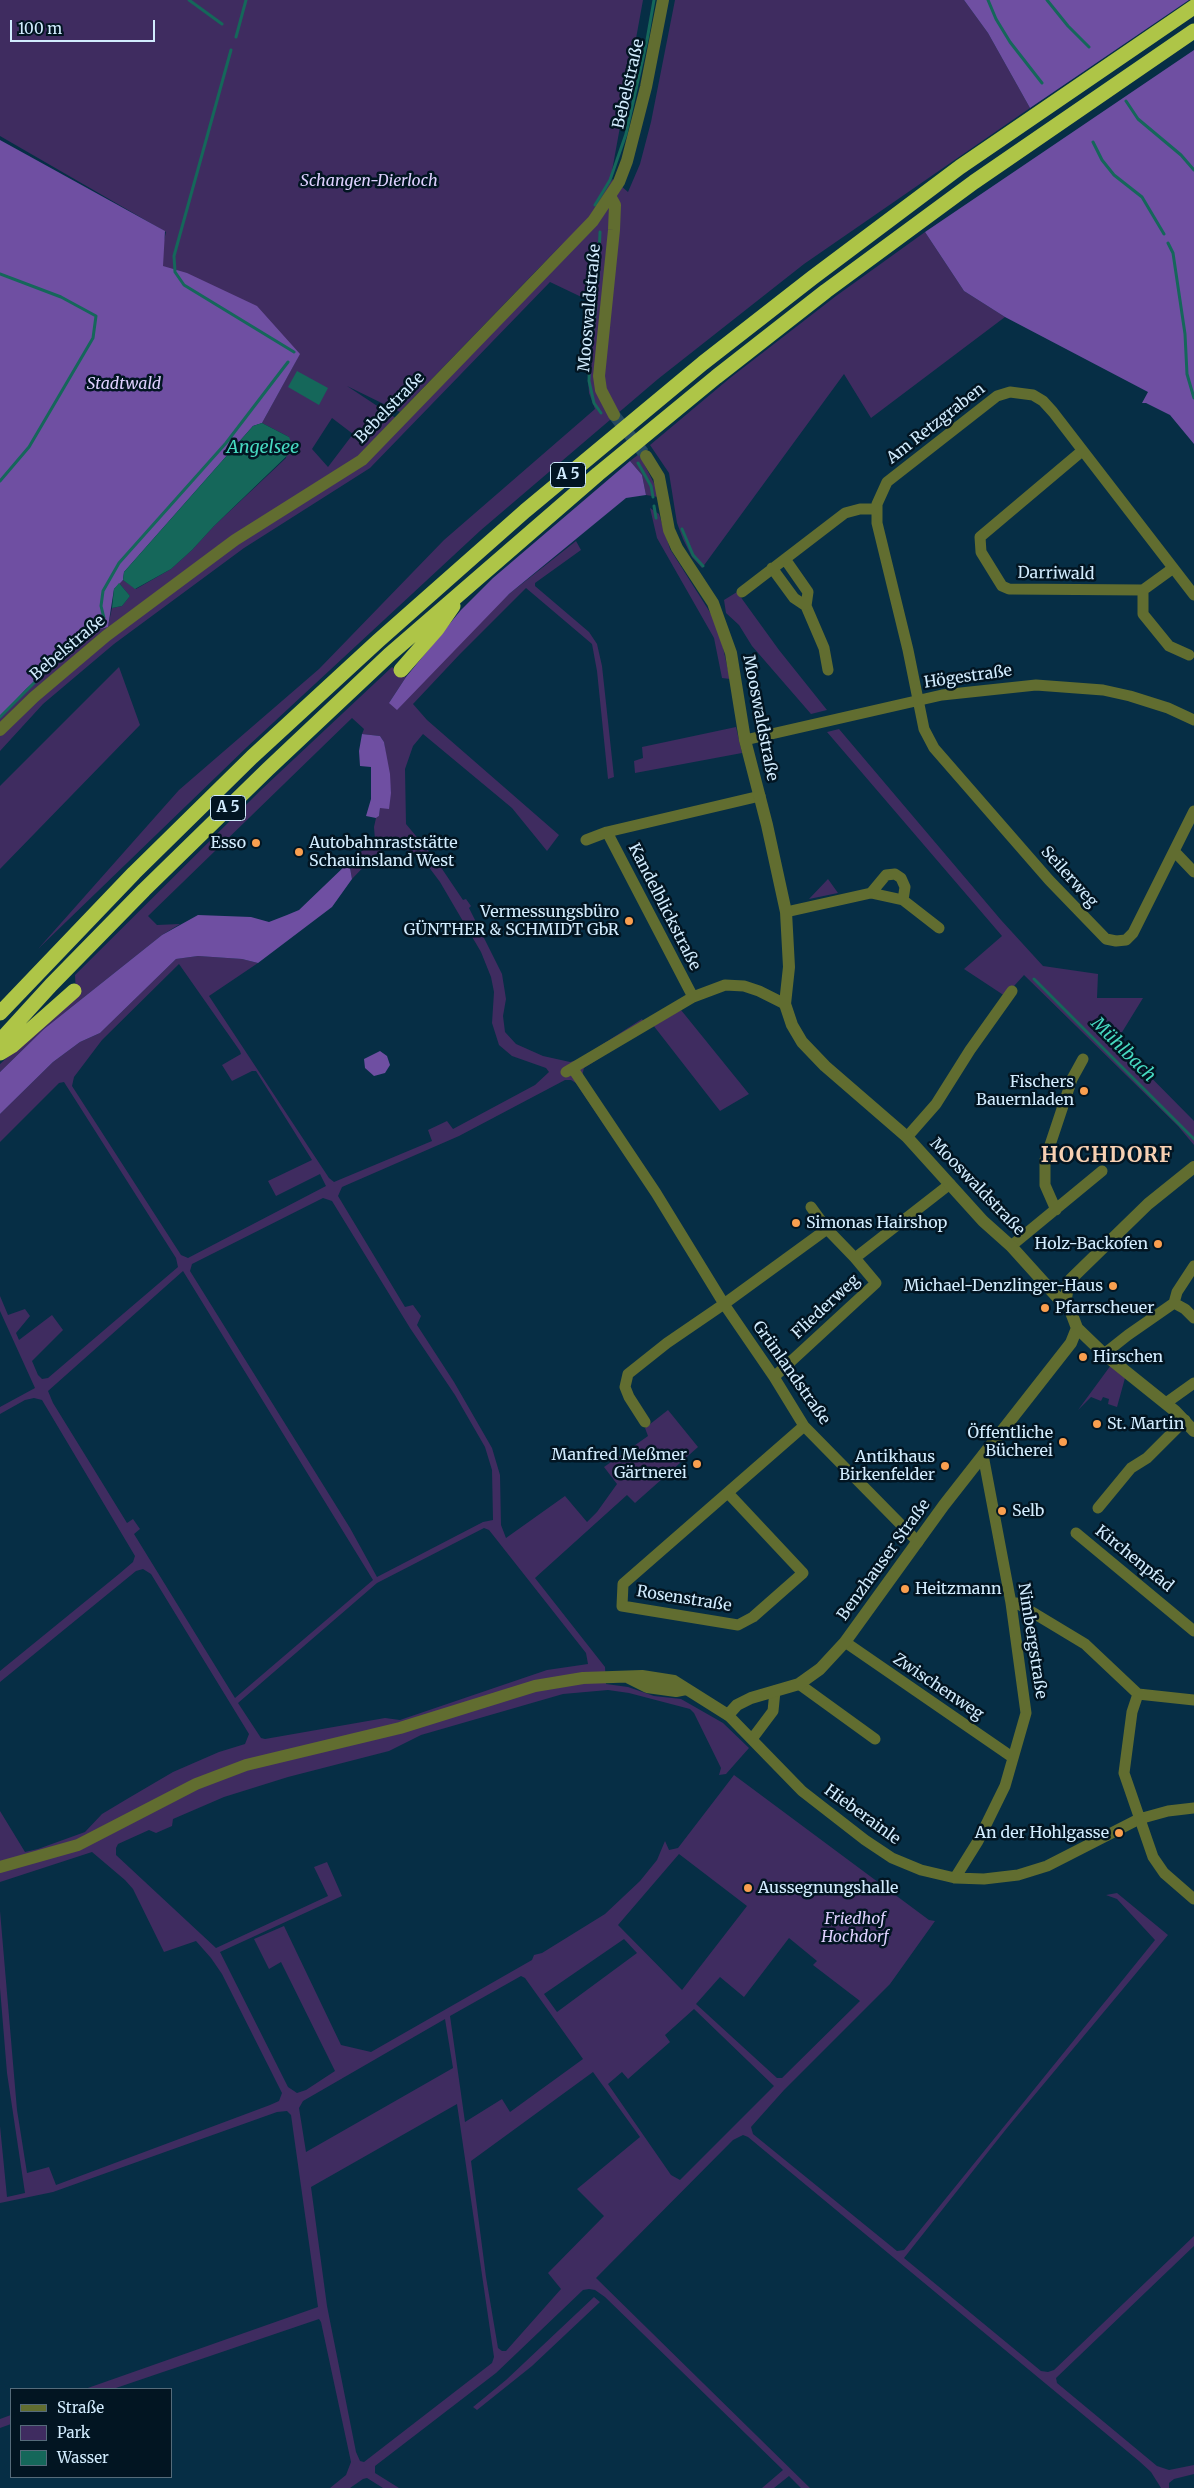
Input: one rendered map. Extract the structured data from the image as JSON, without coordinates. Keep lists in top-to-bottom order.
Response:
{
  "streets": {
    "highway": ["A 5"],
    "street": [
      "Bebelstraße",
      "Mooswaldstraße",
      "Am Retzgraben",
      "Darriwald",
      "Högestraße",
      "Seilerweg",
      "Kandelblickstraße",
      "Fliederweg",
      "Grünlandstraße",
      "Kirchenpfad",
      "Benzhauser Straße",
      "Rosenstraße",
      "Nimbergstraße",
      "Zwischenweg",
      "Hieberainle"
    ]
  },
  "crossings": [
    ["Bebelstraße", "Mooswaldstraße"],
    ["Mooswaldstraße", "Högestraße"],
    ["Mooswaldstraße", "Kandelblickstraße"],
    ["Mooswaldstraße", "Fliederweg"],
    ["Am Retzgraben", "Darriwald"],
    ["Högestraße", "Seilerweg"],
    ["Kandelblickstraße", "Grünlandstraße"],
    ["Fliederweg", "Grünlandstraße"],
    ["Grünlandstraße", "Benzhauser Straße"],
    ["Grünlandstraße", "Rosenstraße"],
    ["Benzhauser Straße", "Nimbergstraße"],
    ["Benzhauser Straße", "Zwischenweg"],
    ["Benzhauser Straße", "Hieberainle"],
    ["Nimbergstraße", "Zwischenweg"],
    ["Nimbergstraße", "Hieberainle"]
  ],
  "districts": ["HOCHDORF"],
  "water": ["Angelsee", "Mühlbach"],
  "parks": ["Schangen-Dierloch", "Stadtwald", "Friedhof Hochdorf"],
  "places": [
    "Esso",
    "Autobahnraststätte Schauinsland West",
    "Vermessungsbüro GÜNTHER & SCHMIDT GbR",
    "Fischers Bauernladen",
    "Simonas Hairshop",
    "Holz-Backofen",
    "Michael-Denzlinger-Haus",
    "Pfarrscheuer",
    "Hirschen",
    "St. Martin",
    "Öffentliche Bücherei",
    "Manfred Meßmer Gärtnerei",
    "Antikhaus Birkenfelder",
    "Selb",
    "Heitzmann",
    "An der Hohlgasse",
    "Aussegnungshalle"
  ],
  "legend": ["Straße", "Park", "Wasser"],
  "scale_bar": "100 m"
}
